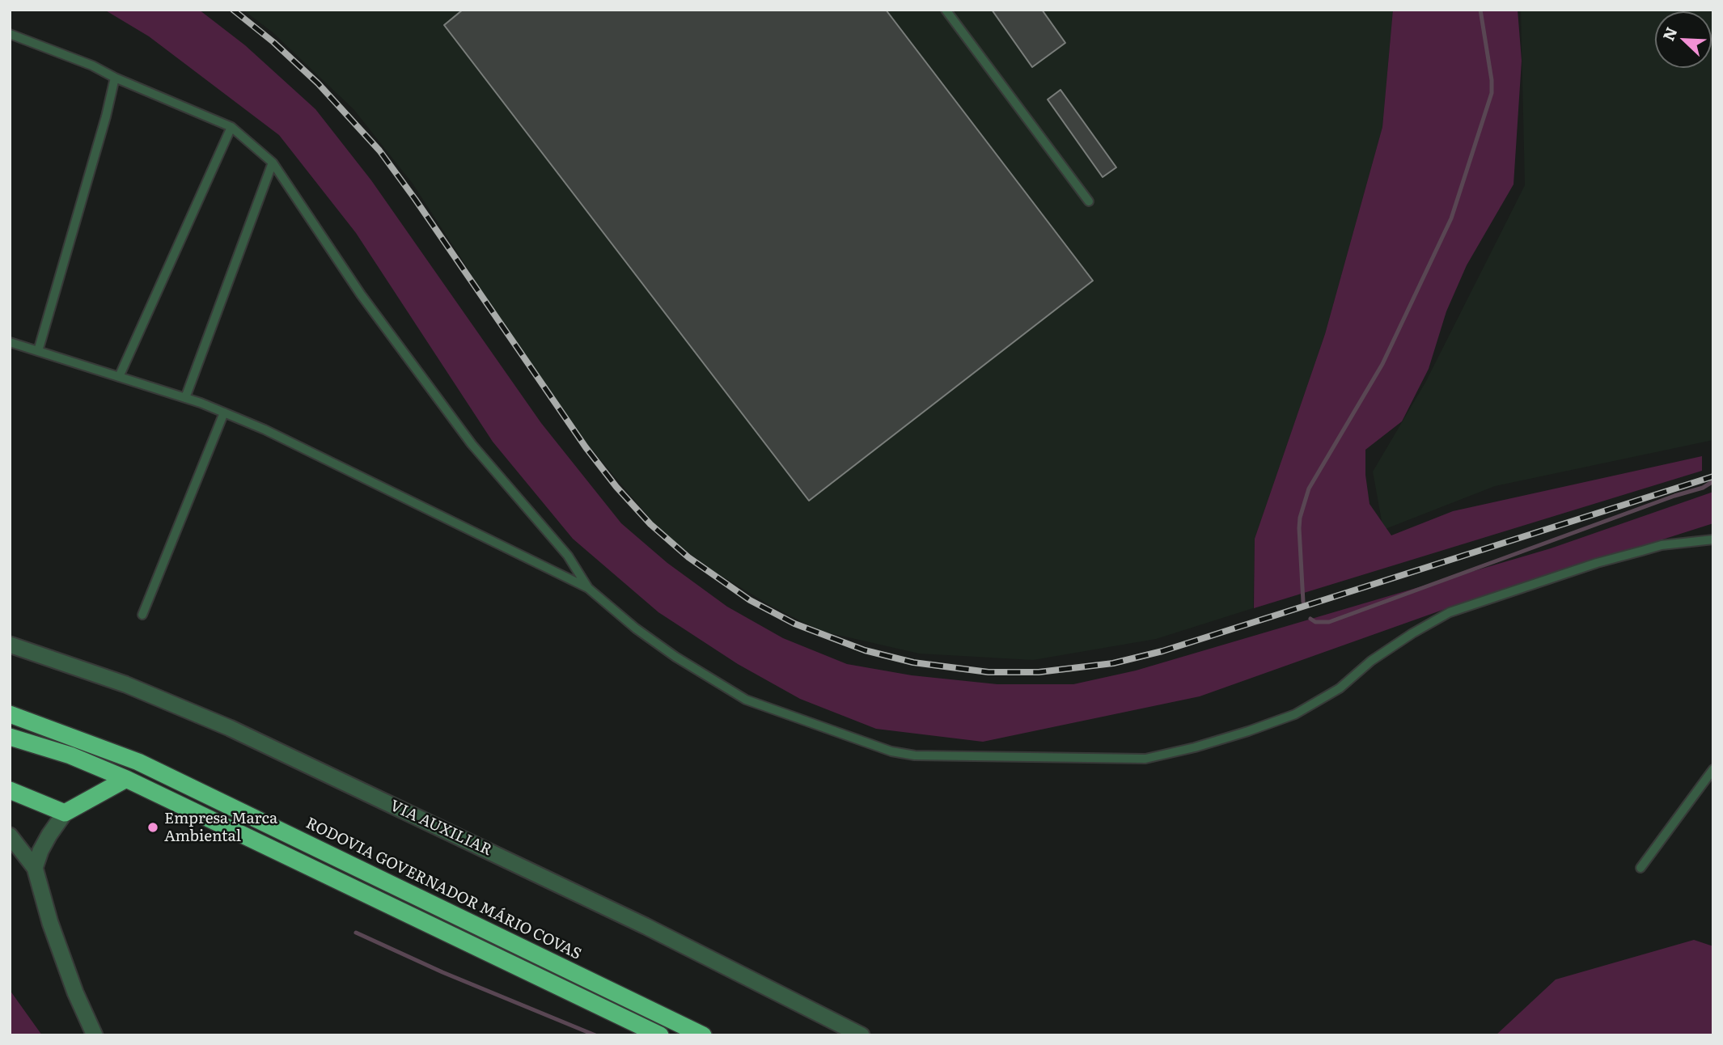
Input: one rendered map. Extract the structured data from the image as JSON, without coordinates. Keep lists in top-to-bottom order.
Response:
{
  "streets": {
    "highway": ["RODOVIA GOVERNADOR MÁRIO COVAS"],
    "street": ["VIA AUXILIAR"]
  },
  "places": ["Empresa Marca Ambiental"],
  "north": "top left"
}
